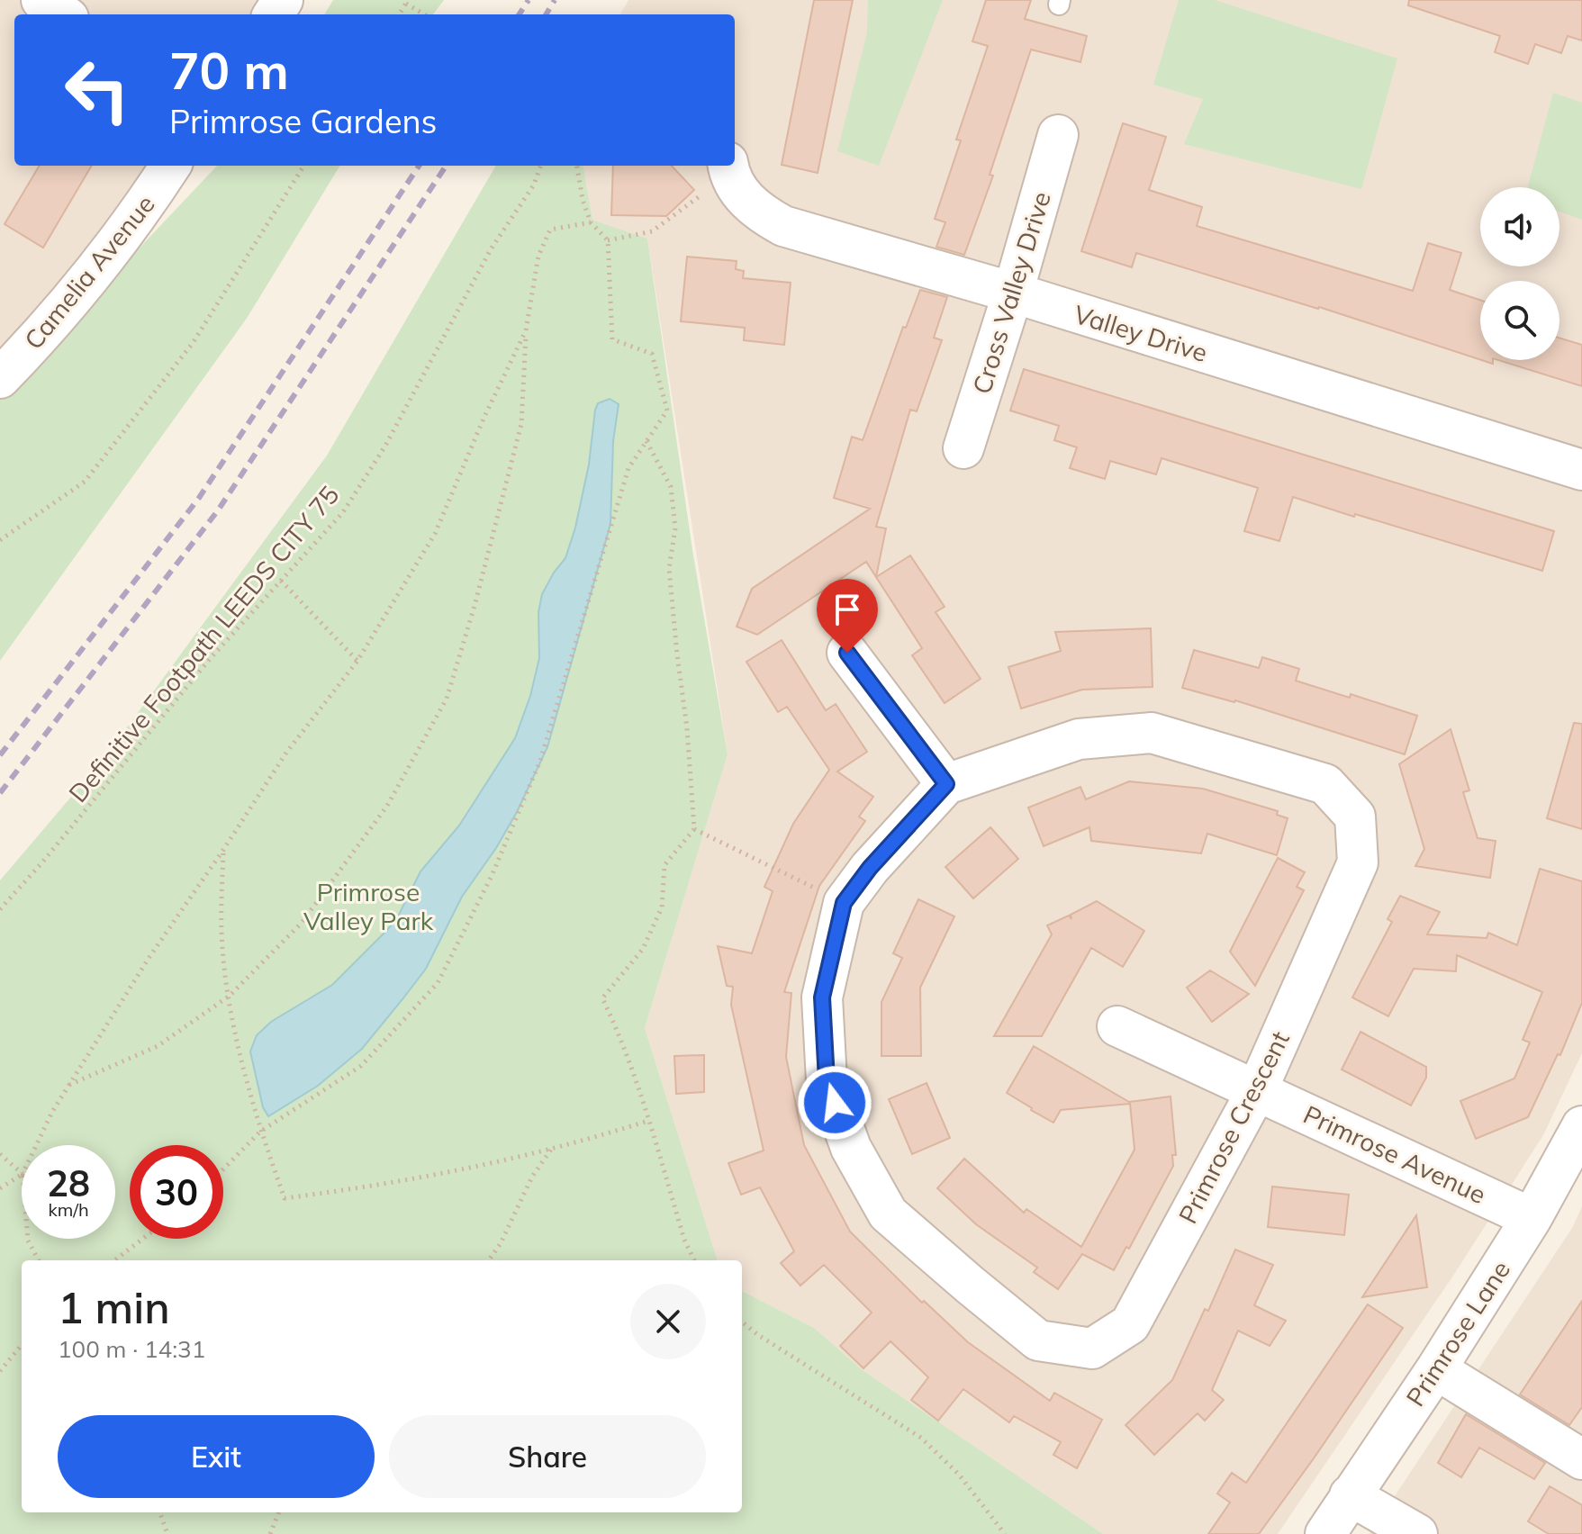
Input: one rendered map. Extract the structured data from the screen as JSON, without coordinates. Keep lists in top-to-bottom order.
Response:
{
  "streets": {
    "street": [
      "Camelia Avenue",
      "Cross Valley Drive",
      "Valley Drive",
      "Primrose Crescent",
      "Primrose Avenue",
      "Primrose Lane"
    ],
    "path": ["Definitive Footpath LEEDS CITY 75"]
  },
  "crossings": [
    ["Cross Valley Drive", "Valley Drive"],
    ["Primrose Crescent", "Primrose Avenue"],
    ["Primrose Avenue", "Primrose Lane"]
  ],
  "parks": ["Primrose Valley Park"],
  "page": {
    "turn": ["70 m", "Primrose Gardens"],
    "speed": "28 km/h",
    "limit": "30",
    "heading": ["1 min", "100 m · 14:31"],
    "buttons": ["Exit", "Share"]
  }
}
